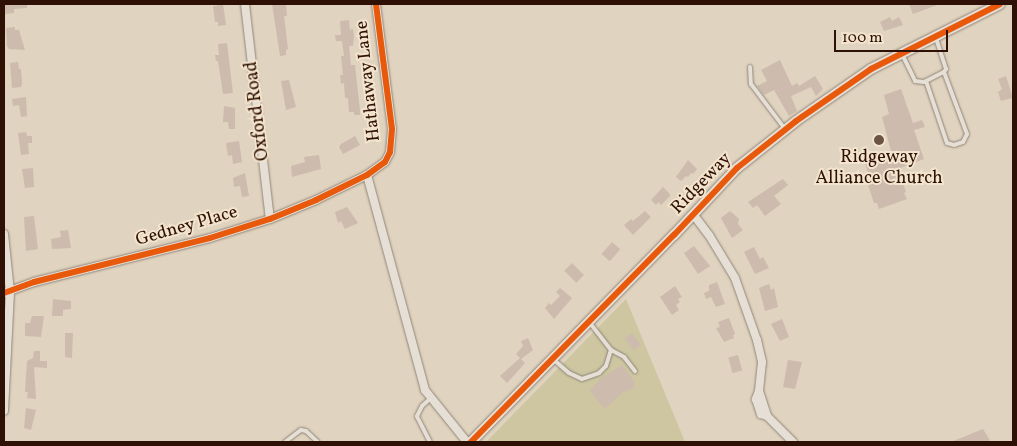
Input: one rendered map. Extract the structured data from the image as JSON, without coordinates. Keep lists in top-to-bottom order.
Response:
{
  "streets": {
    "street": [
      "Hathaway Lane",
      "Oxford Road",
      "Ridgeway",
      "Gedney Place"
    ]
  },
  "crossings": [
    ["Hathaway Lane", "Gedney Place"],
    ["Oxford Road", "Gedney Place"]
  ],
  "places": ["Ridgeway Alliance Church"],
  "scale_bar": "100 m"
}
